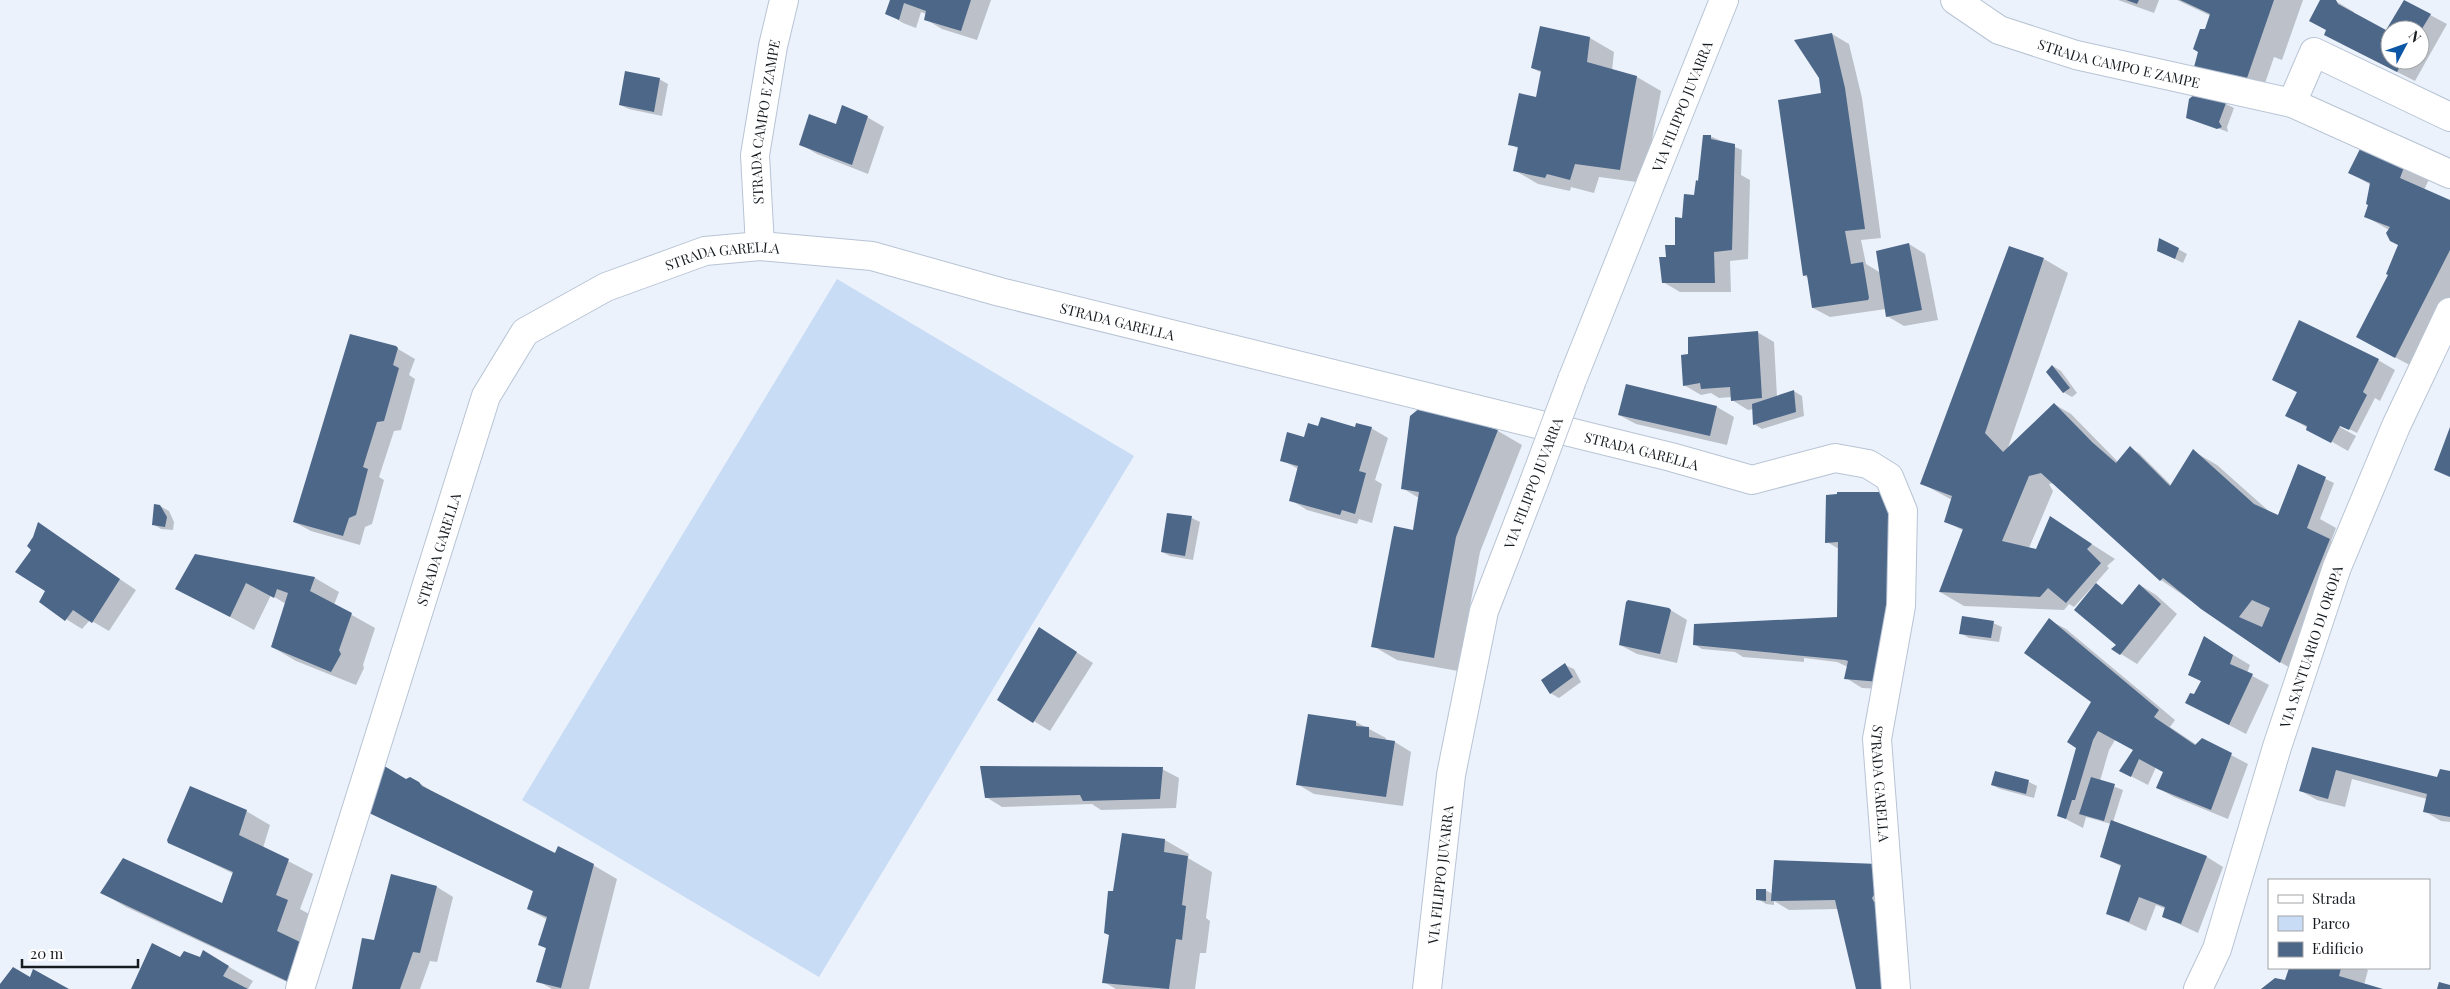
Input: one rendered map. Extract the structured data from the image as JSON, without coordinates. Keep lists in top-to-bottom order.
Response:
{
  "streets": {
    "street": [
      "STRADA CAMPO E ZAMPE",
      "VIA FILIPPO JUVARRA",
      "STRADA GARELLA",
      "VIA SANTUARIO DI OROPA"
    ]
  },
  "crossings": [
    ["STRADA CAMPO E ZAMPE", "STRADA GARELLA"]
  ],
  "legend": ["Strada", "Parco", "Edificio"],
  "scale_bar": "20 m",
  "north": "top right"
}
